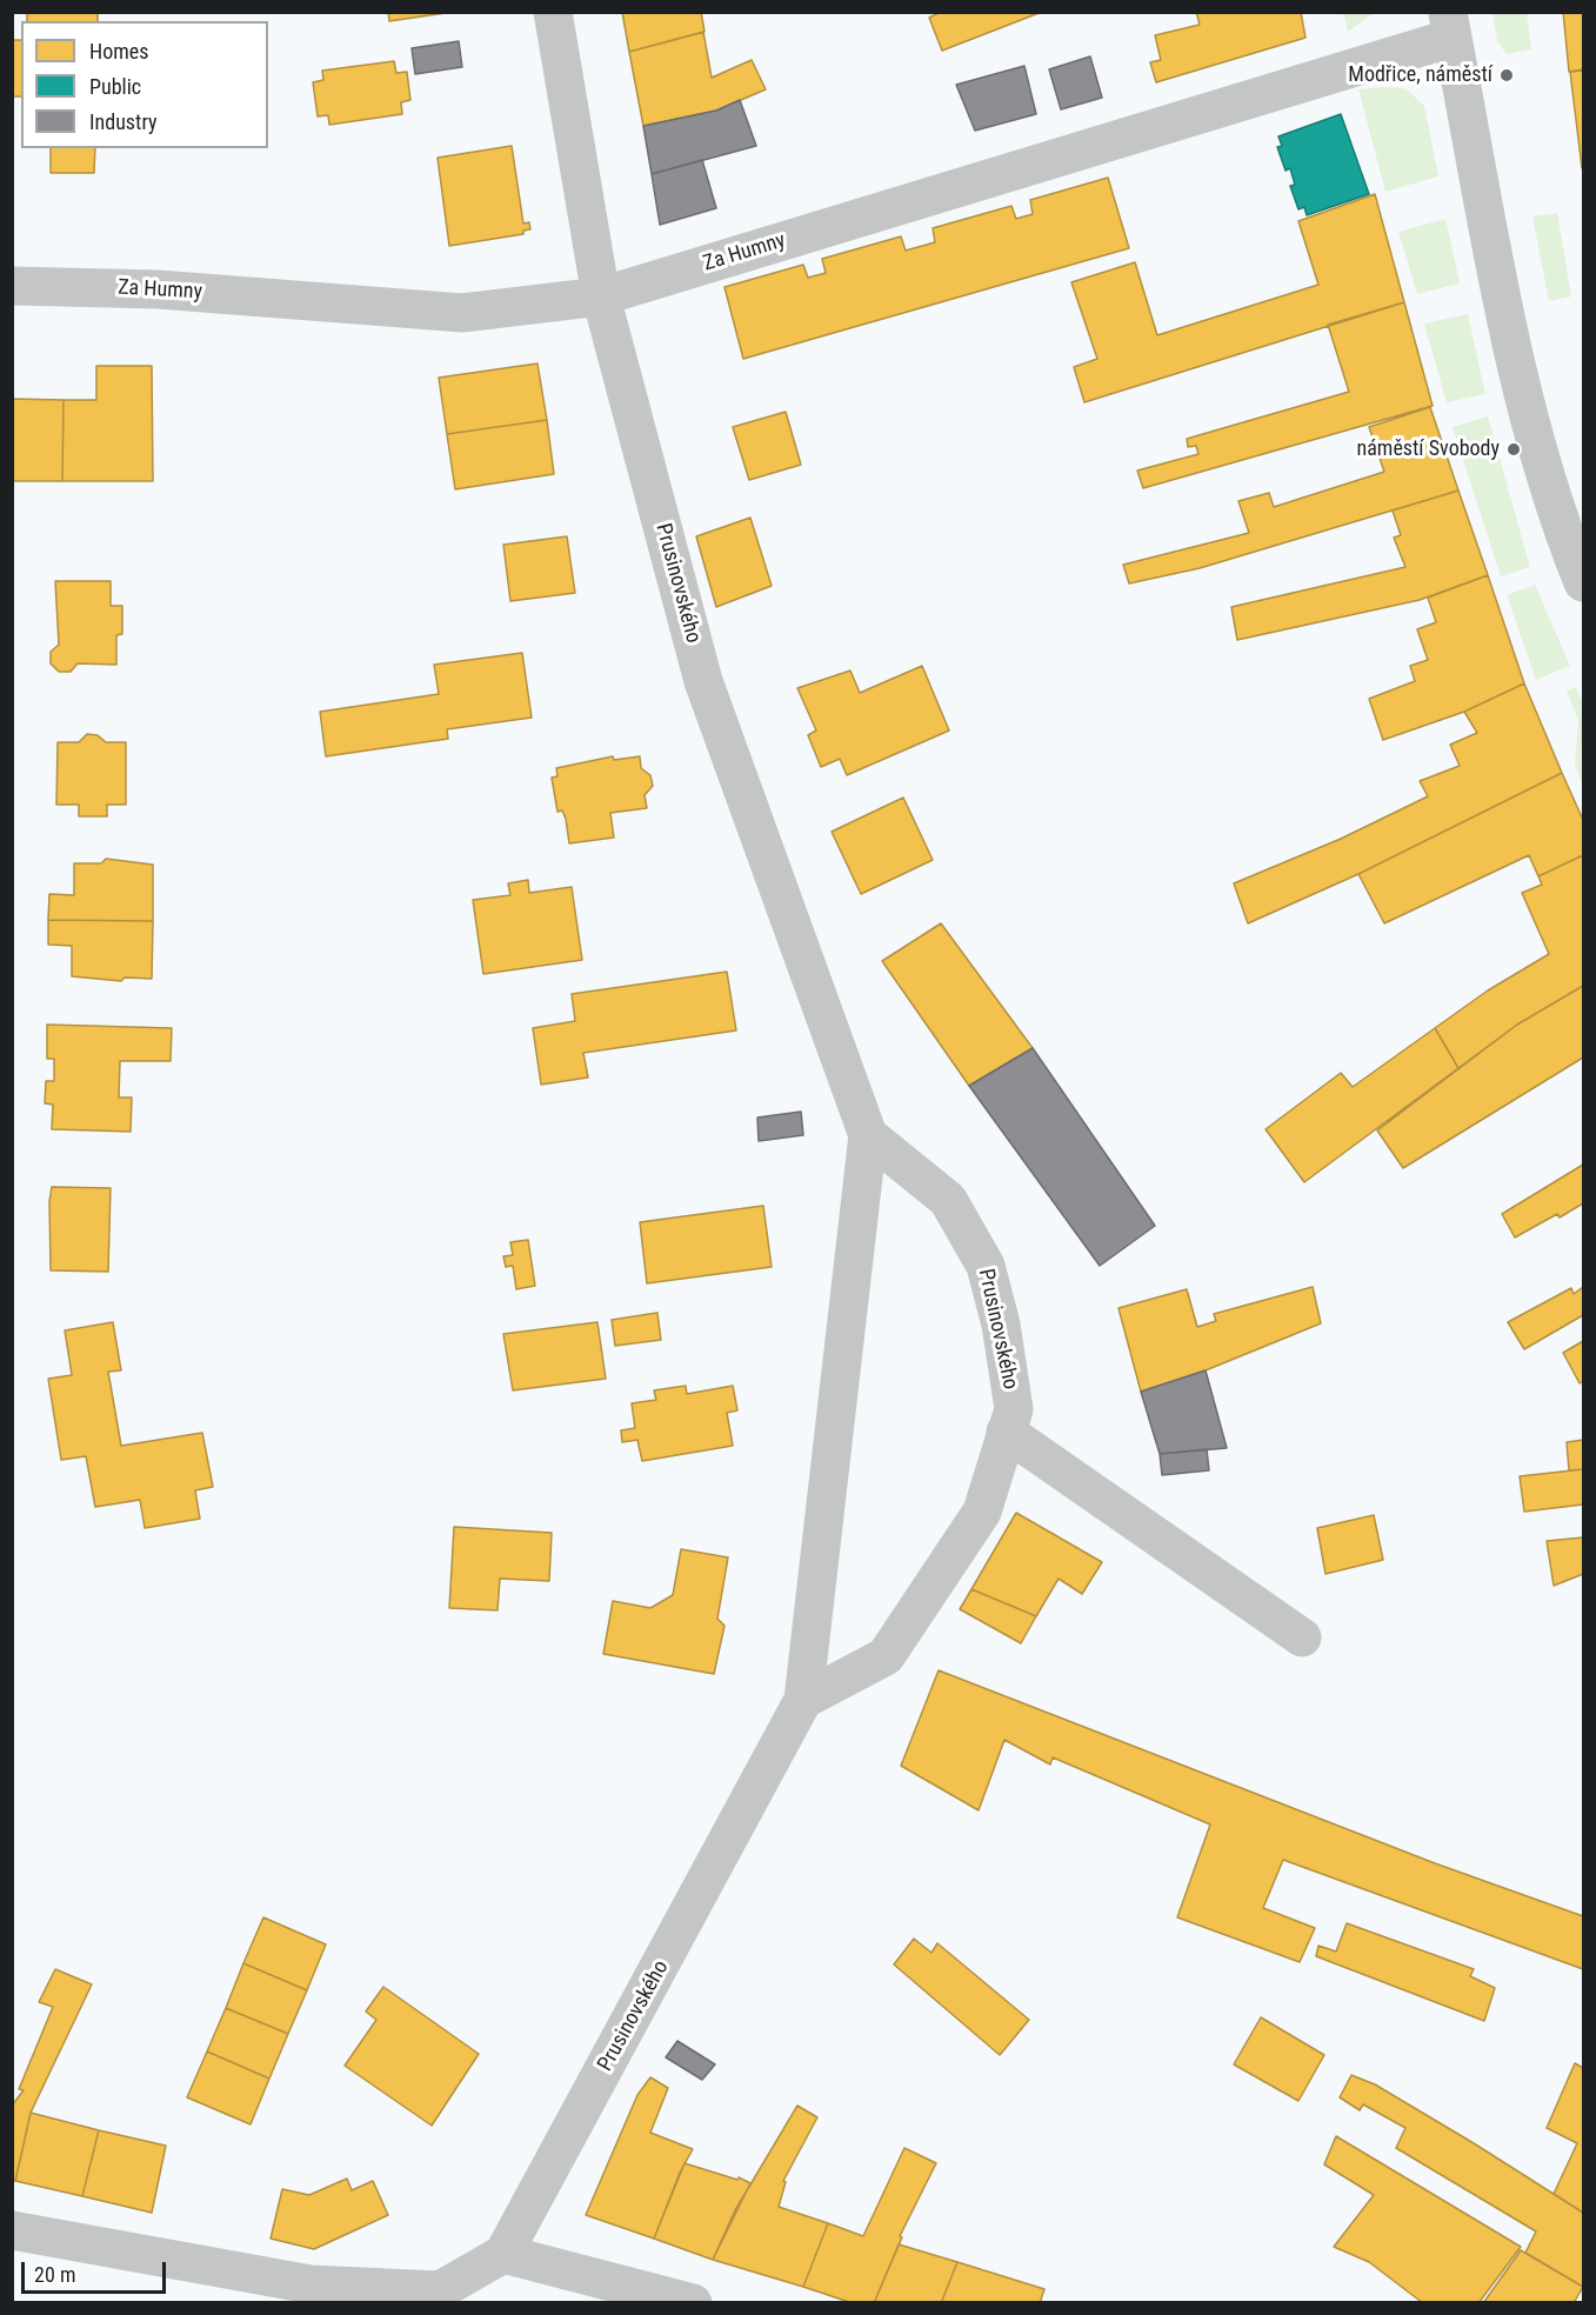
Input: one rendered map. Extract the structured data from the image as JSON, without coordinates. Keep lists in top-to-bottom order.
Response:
{
  "streets": {
    "street": ["Za Humny", "Prusinovského"]
  },
  "crossings": [
    ["Za Humny", "Prusinovského"]
  ],
  "places": ["Modřice, náměstí", "náměstí Svobody"],
  "legend": ["Homes", "Public", "Industry"],
  "scale_bar": "20 m"
}
